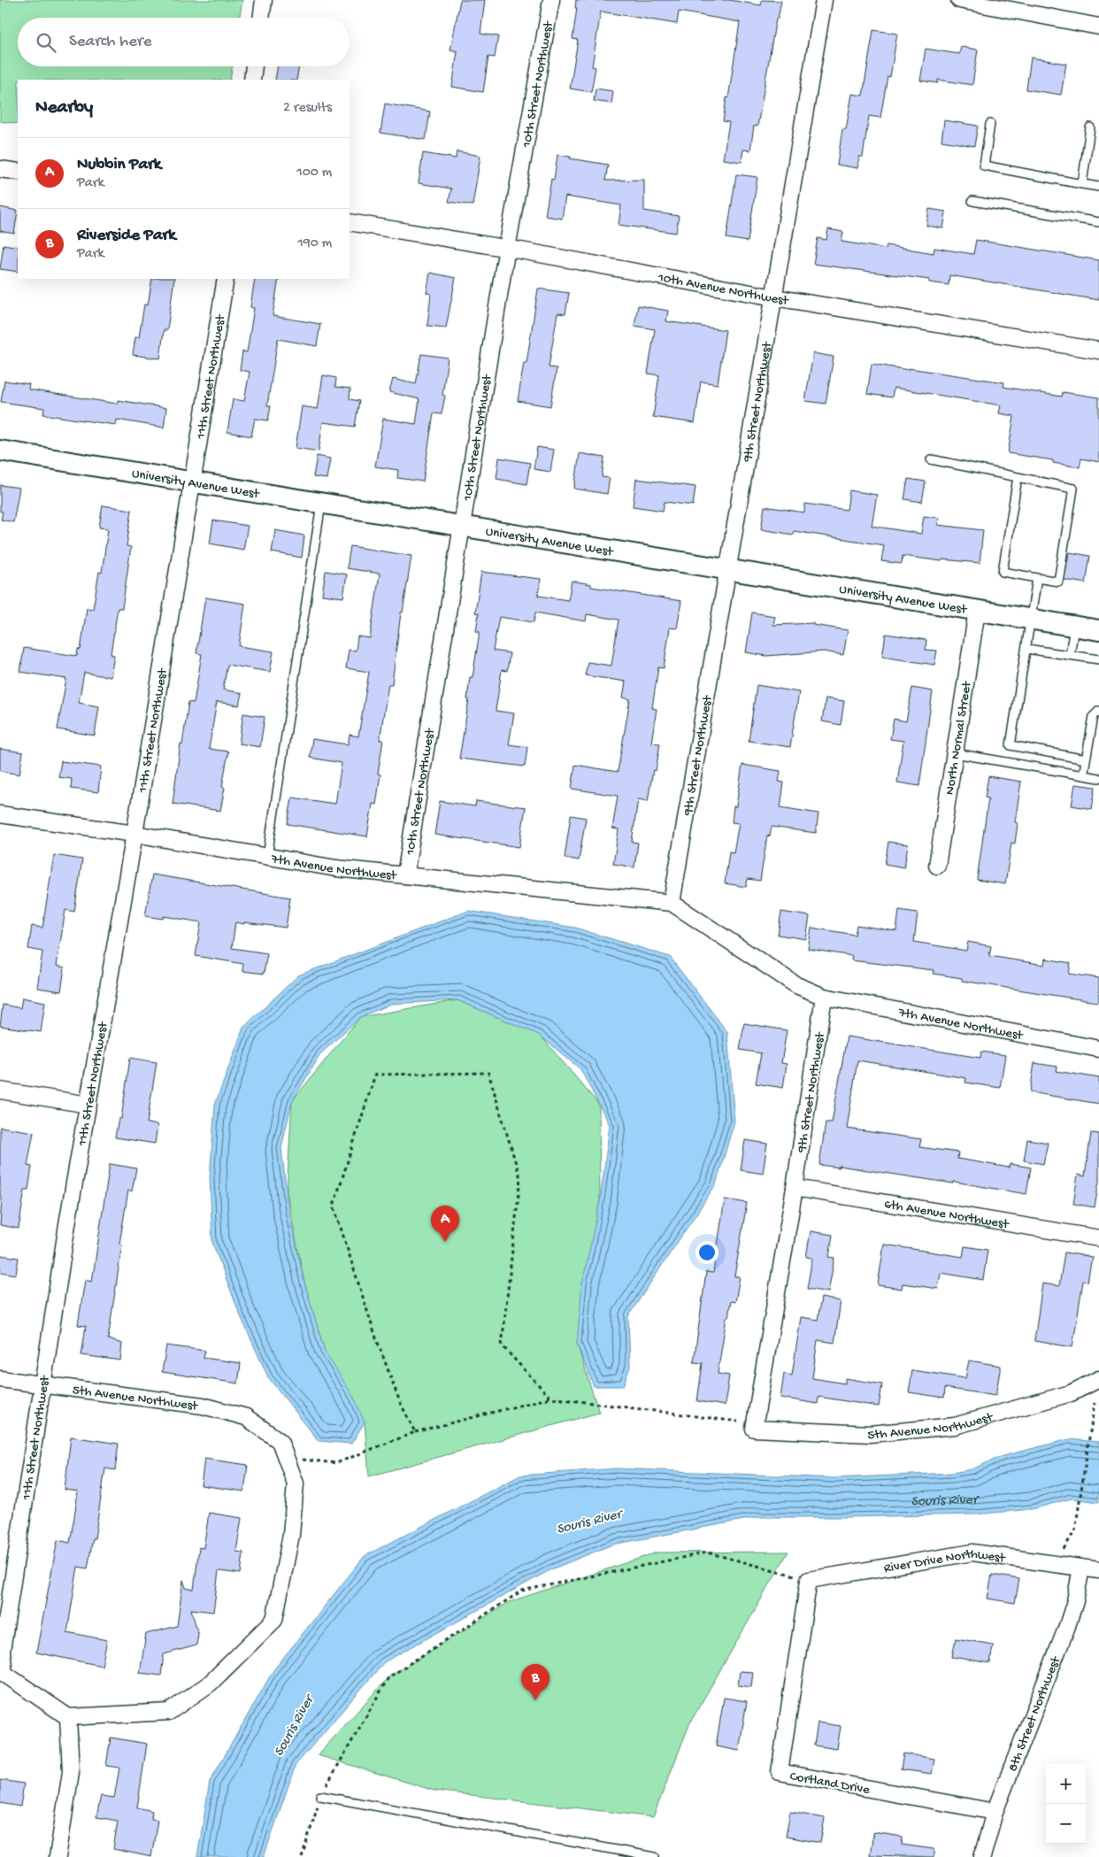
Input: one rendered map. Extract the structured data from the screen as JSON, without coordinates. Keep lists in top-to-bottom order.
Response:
{
  "streets": {
    "street": [
      "10th Street Northwest",
      "10th Avenue Northwest",
      "11th Street Northwest",
      "9th Street Northwest",
      "University Avenue West",
      "North Normal Street",
      "7th Avenue Northwest",
      "6th Avenue Northwest",
      "5th Avenue Northwest",
      "River Drive Northwest",
      "8th Street Northwest",
      "Cortland Drive"
    ]
  },
  "crossings": [
    ["10th Street Northwest", "10th Avenue Northwest"],
    ["10th Street Northwest", "University Avenue West"],
    ["10th Street Northwest", "7th Avenue Northwest"],
    ["10th Avenue Northwest", "9th Street Northwest"],
    ["11th Street Northwest", "University Avenue West"],
    ["11th Street Northwest", "7th Avenue Northwest"],
    ["11th Street Northwest", "5th Avenue Northwest"],
    ["9th Street Northwest", "University Avenue West"],
    ["9th Street Northwest", "7th Avenue Northwest"],
    ["9th Street Northwest", "6th Avenue Northwest"],
    ["9th Street Northwest", "5th Avenue Northwest"],
    ["University Avenue West", "North Normal Street"],
    ["River Drive Northwest", "8th Street Northwest"],
    ["River Drive Northwest", "Cortland Drive"],
    ["8th Street Northwest", "Cortland Drive"]
  ],
  "water": ["Souris River"],
  "page": {
    "search": "Search here",
    "heading": ["Nearby", "2 results"],
    "list": [
      {
        "mark": "A",
        "name": "Nubbin Park",
        "note": "Park",
        "value": "100 m"
      },
      {
        "mark": "B",
        "name": "Riverside Park",
        "note": "Park",
        "value": "190 m"
      }
    ],
    "pins": ["A", "B"],
    "map_buttons": ["+", "−"]
  }
}
